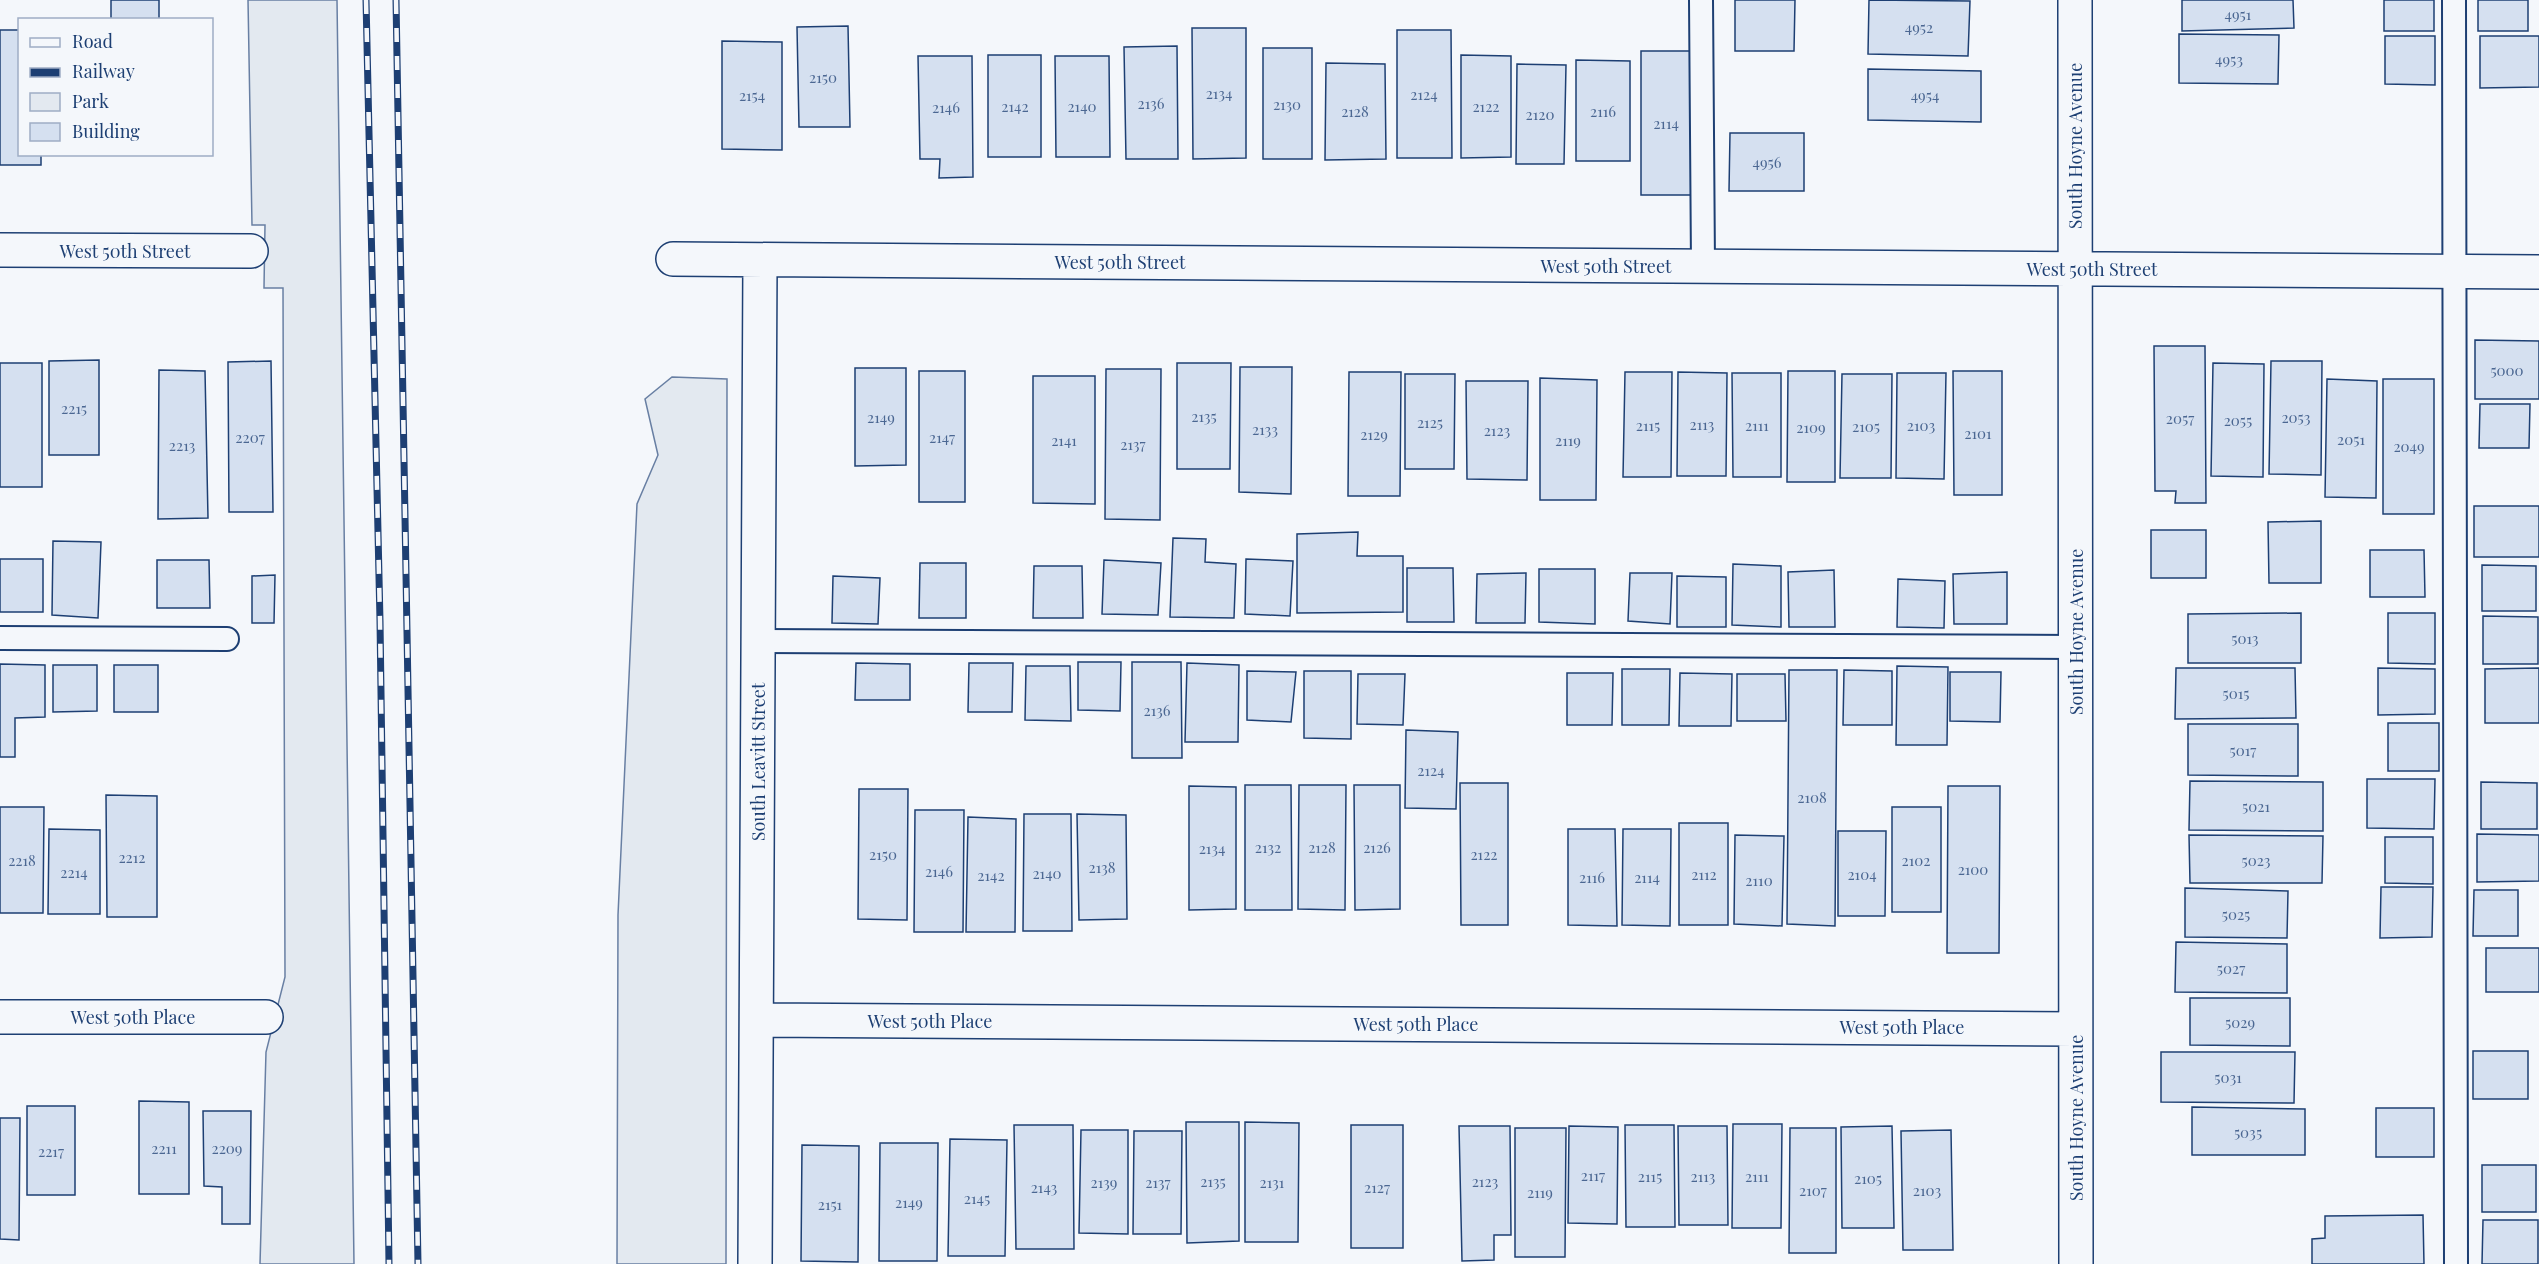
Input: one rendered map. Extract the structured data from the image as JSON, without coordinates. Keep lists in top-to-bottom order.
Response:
{
  "streets": {
    "street": [
      "South Hoyne Avenue",
      "West 50th Street",
      "South Leavitt Street",
      "West 50th Place"
    ]
  },
  "crossings": [
    ["South Hoyne Avenue", "West 50th Street"],
    ["South Hoyne Avenue", "West 50th Place"],
    ["West 50th Street", "South Leavitt Street"],
    ["South Leavitt Street", "West 50th Place"]
  ],
  "house_numbers": [
    "4951",
    "4952",
    "4953",
    "2150",
    "2134",
    "2124",
    "2154",
    "4954",
    "2136",
    "2130",
    "2142",
    "2140",
    "2122",
    "2146",
    "2128",
    "2116",
    "2120",
    "2114",
    "4956",
    "5000",
    "2215",
    "2135",
    "2149",
    "2053",
    "2057",
    "2055",
    "2125",
    "2113",
    "2115",
    "2111",
    "2103",
    "2105",
    "2109",
    "2133",
    "2123",
    "2101",
    "2129",
    "2207",
    "2147",
    "2051",
    "2141",
    "2119",
    "2137",
    "2213",
    "2049",
    "5013",
    "5015",
    "2136",
    "5017",
    "2124",
    "2108",
    "5021",
    "2132",
    "2128",
    "2126",
    "2134",
    "2150",
    "2122",
    "2212",
    "2218",
    "2102",
    "5023",
    "2138",
    "2100",
    "2146",
    "2214",
    "2140",
    "2112",
    "2104",
    "2142",
    "2116",
    "2114",
    "2110",
    "5025",
    "5027",
    "5029",
    "5031",
    "5035",
    "2211",
    "2209",
    "2217",
    "2117",
    "2115",
    "2113",
    "2111",
    "2105",
    "2135",
    "2123",
    "2139",
    "2137",
    "2131",
    "2143",
    "2127",
    "2107",
    "2103",
    "2119",
    "2145",
    "2149",
    "2151"
  ],
  "legend": [
    "Road",
    "Railway",
    "Park",
    "Building"
  ]
}
